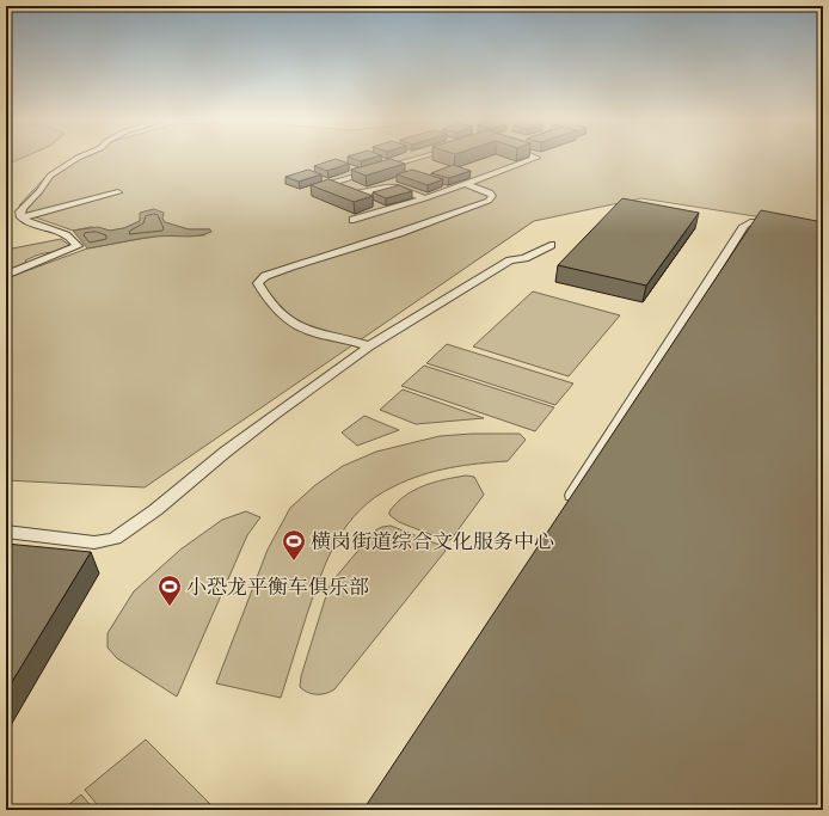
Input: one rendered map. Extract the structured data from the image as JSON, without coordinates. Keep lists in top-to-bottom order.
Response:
{
  "places": {
    "sports": ["横岗街道综合文化服务中心", "小恐龙平衡车俱乐部"]
  }
}
